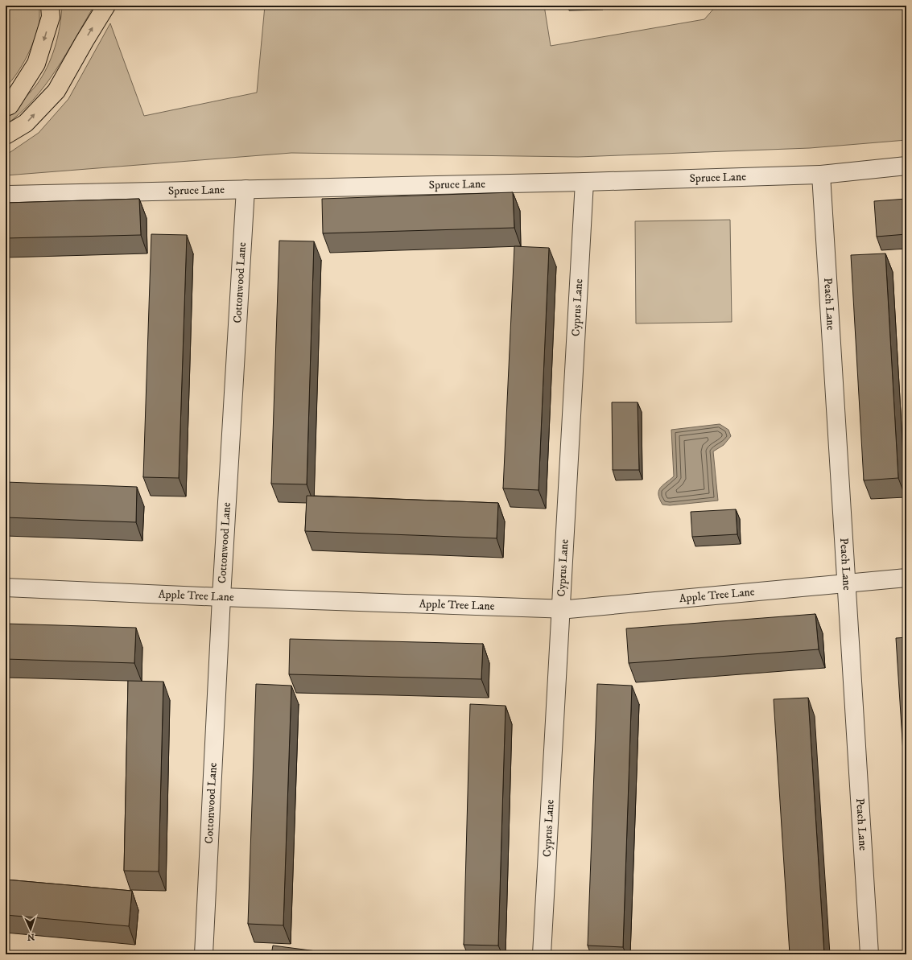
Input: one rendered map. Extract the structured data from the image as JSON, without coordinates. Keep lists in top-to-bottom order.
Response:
{
  "streets": {
    "street": [
      "Spruce Lane",
      "Cottonwood Lane",
      "Peach Lane",
      "Cyprus Lane",
      "Apple Tree Lane"
    ]
  },
  "crossings": [
    ["Spruce Lane", "Cottonwood Lane"],
    ["Spruce Lane", "Peach Lane"],
    ["Spruce Lane", "Cyprus Lane"],
    ["Cottonwood Lane", "Apple Tree Lane"],
    ["Peach Lane", "Apple Tree Lane"],
    ["Cyprus Lane", "Apple Tree Lane"]
  ],
  "north": "bottom"
}
